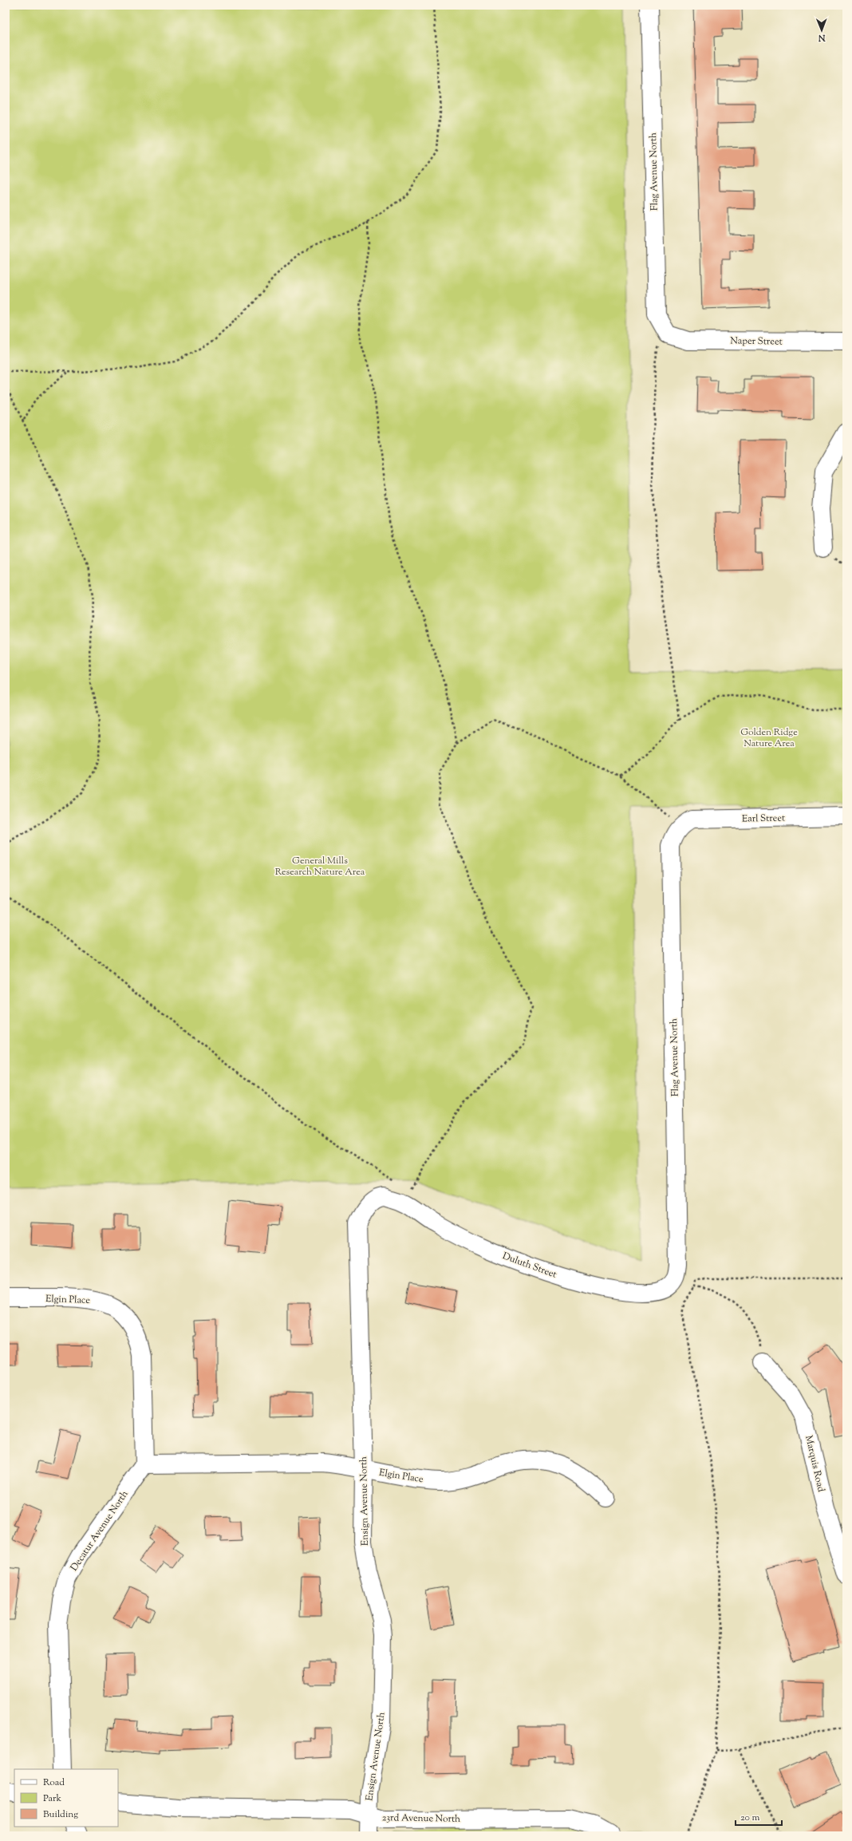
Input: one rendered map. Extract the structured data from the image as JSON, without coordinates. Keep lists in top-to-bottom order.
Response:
{
  "streets": {
    "street": [
      "Flag Avenue North",
      "Naper Street",
      "Earl Street",
      "Duluth Street",
      "Elgin Place",
      "Marquis Road",
      "Ensign Avenue North",
      "Decatur Avenue North",
      "23rd Avenue North"
    ]
  },
  "crossings": [
    ["Flag Avenue North", "Naper Street"],
    ["Flag Avenue North", "Earl Street"],
    ["Flag Avenue North", "Duluth Street"],
    ["Duluth Street", "Ensign Avenue North"],
    ["Elgin Place", "Ensign Avenue North"],
    ["Elgin Place", "Decatur Avenue North"],
    ["Ensign Avenue North", "23rd Avenue North"]
  ],
  "parks": ["Golden Ridge Nature Area", "General Mills Research Nature Area"],
  "legend": ["Road", "Park", "Building"],
  "scale_bar": "20 m",
  "north": "bottom"
}
